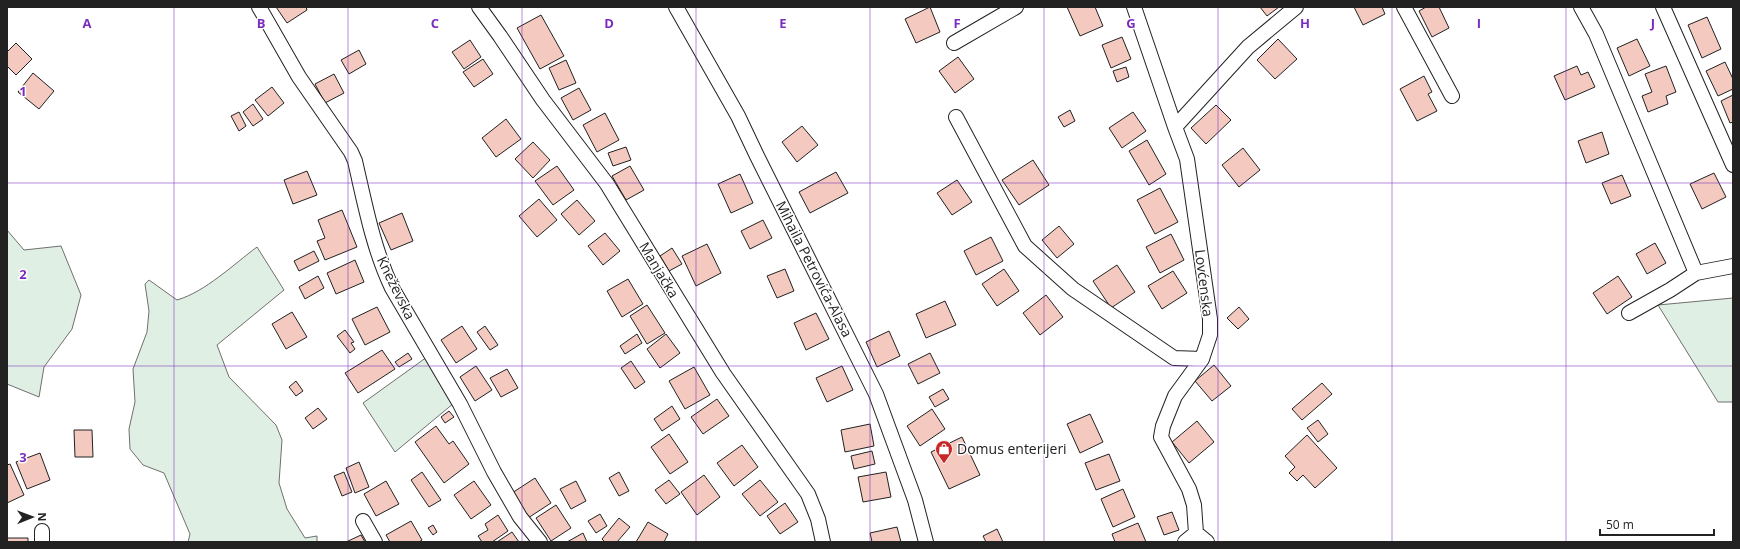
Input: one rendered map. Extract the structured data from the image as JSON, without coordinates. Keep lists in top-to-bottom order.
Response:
{
  "streets": {
    "street": [
      "Mihaila Petrovića-Alasa",
      "Manjačka",
      "Lovćenska",
      "Kneževska"
    ]
  },
  "places": {
    "shop": ["Domus enterijeri"]
  },
  "scale_bar": "50 m",
  "north": "right",
  "grid": {
    "columns": [
      "A",
      "B",
      "C",
      "D",
      "E",
      "F",
      "G",
      "H",
      "I",
      "J"
    ],
    "rows": ["1", "2", "3"]
  }
}
